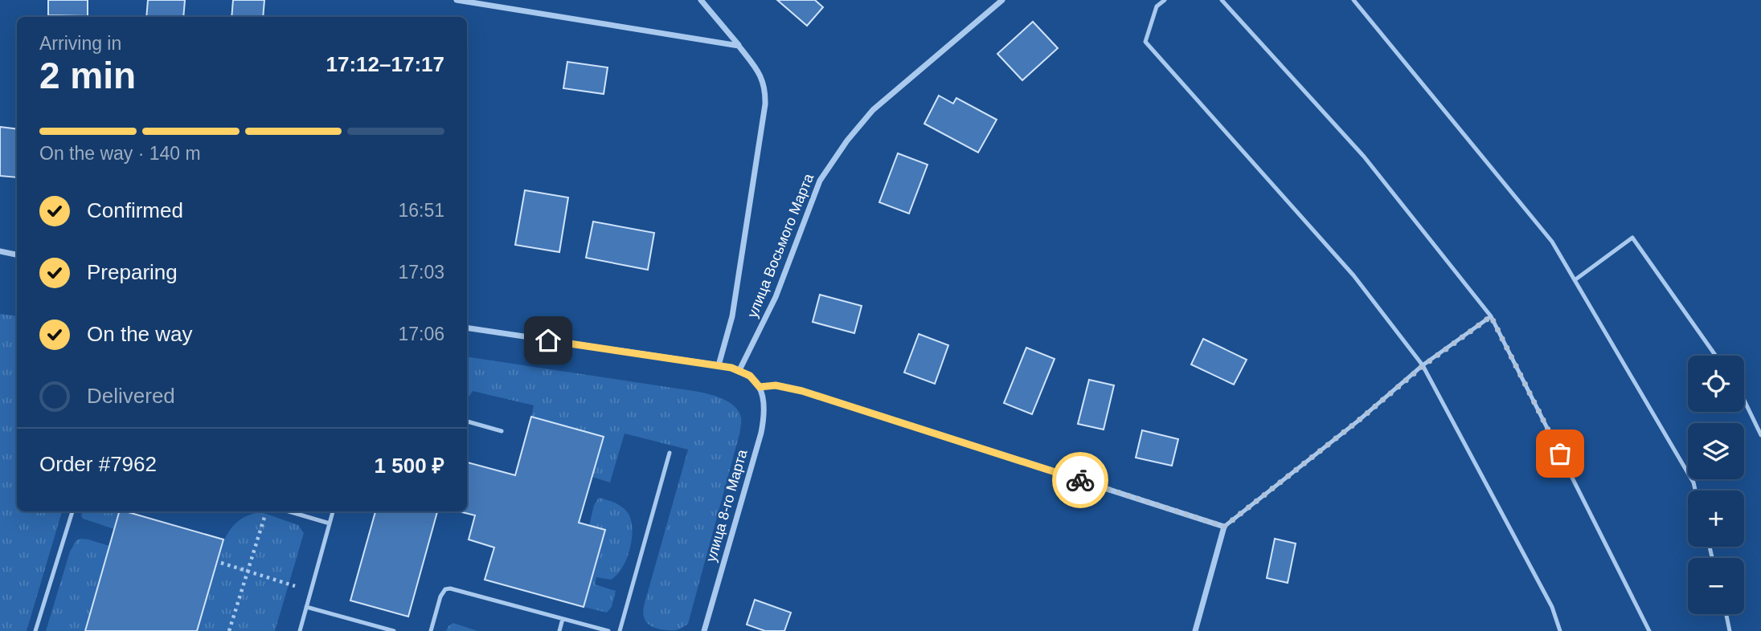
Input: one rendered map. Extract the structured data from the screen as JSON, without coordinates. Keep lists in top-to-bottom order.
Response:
{
  "streets": {
    "street": ["улица Восьмого Марта", "улица 8-го Марта"]
  },
  "page": {
    "heading": ["2 min", "Arriving in", "17:12–17:17"],
    "panel": ["Order #7962", "1 500 ₽"],
    "bar": "On the way · 140 m",
    "list": [
      ["Confirmed", "16:51"],
      ["Preparing", "17:03"],
      ["On the way", "17:06"],
      "Delivered"
    ],
    "map_buttons": ["+", "−"]
  }
}
